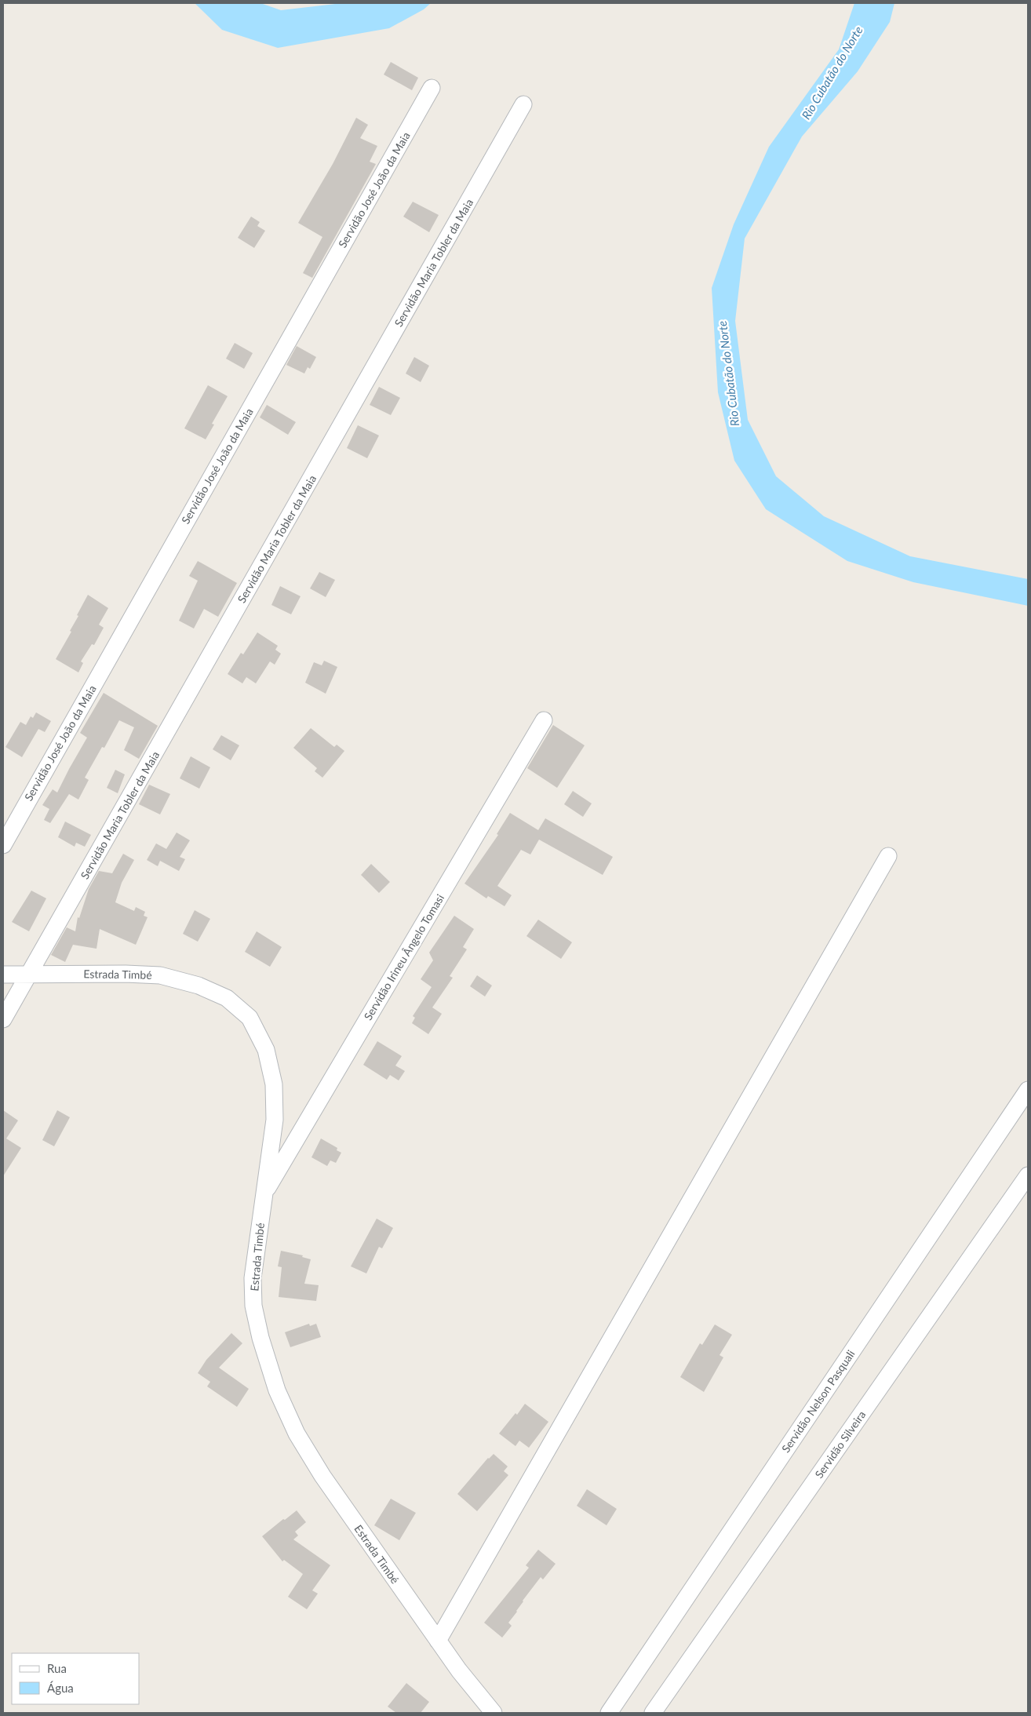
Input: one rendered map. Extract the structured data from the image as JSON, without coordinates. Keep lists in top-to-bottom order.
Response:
{
  "streets": {
    "street": [
      "Servidão José João da Maia",
      "Servidão Maria Tobler da Maia",
      "Servidão Irineu Ângelo Tomasi",
      "Estrada Timbé",
      "Servidão Nelson Pasquali",
      "Servidão Silveira"
    ]
  },
  "crossings": [
    ["Servidão Maria Tobler da Maia", "Estrada Timbé"],
    ["Servidão Irineu Ângelo Tomasi", "Estrada Timbé"]
  ],
  "water": ["Rio Cubatão do Norte"],
  "legend": ["Rua", "Água"]
}
